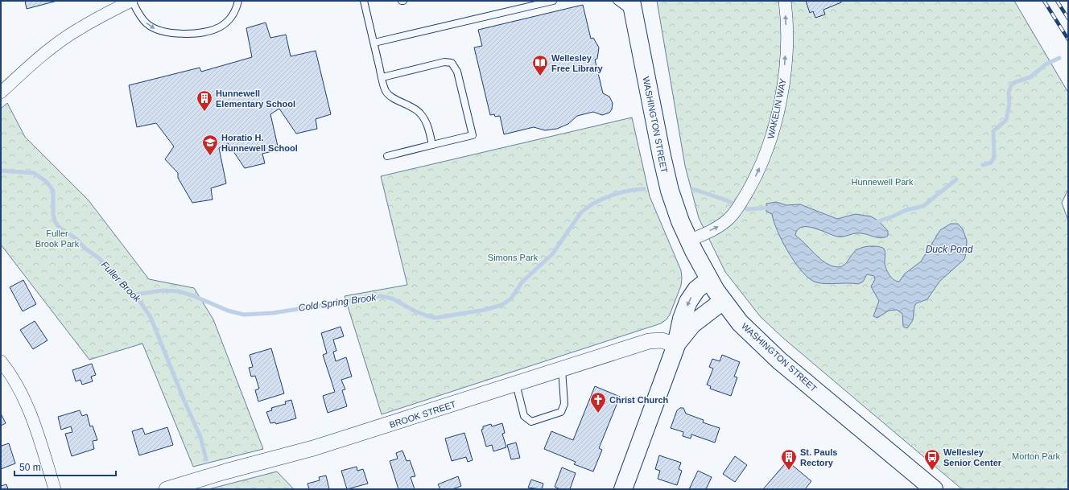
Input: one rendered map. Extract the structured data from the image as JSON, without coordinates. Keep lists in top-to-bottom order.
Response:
{
  "streets": {
    "main road": ["WASHINGTON STREET"],
    "street": ["WAKELIN WAY", "BROOK STREET"]
  },
  "crossings": [
    ["WAKELIN WAY", "WASHINGTON STREET"]
  ],
  "one_way": ["WAKELIN WAY"],
  "water": ["Duck Pond", "Fuller Brook", "Cold Spring Brook"],
  "parks": [
    "Hunnewell Park",
    "Fuller Brook Park",
    "Simons Park",
    "Morton Park"
  ],
  "places": {
    "library": ["Wellesley Free Library"],
    "building": ["Hunnewell Elementary School", "St. Pauls Rectory"],
    "school or university": ["Horatio H. Hunnewell School"],
    "church": ["Christ Church"],
    "bus stop": ["Wellesley Senior Center"]
  },
  "scale_bar": "50 m"
}
